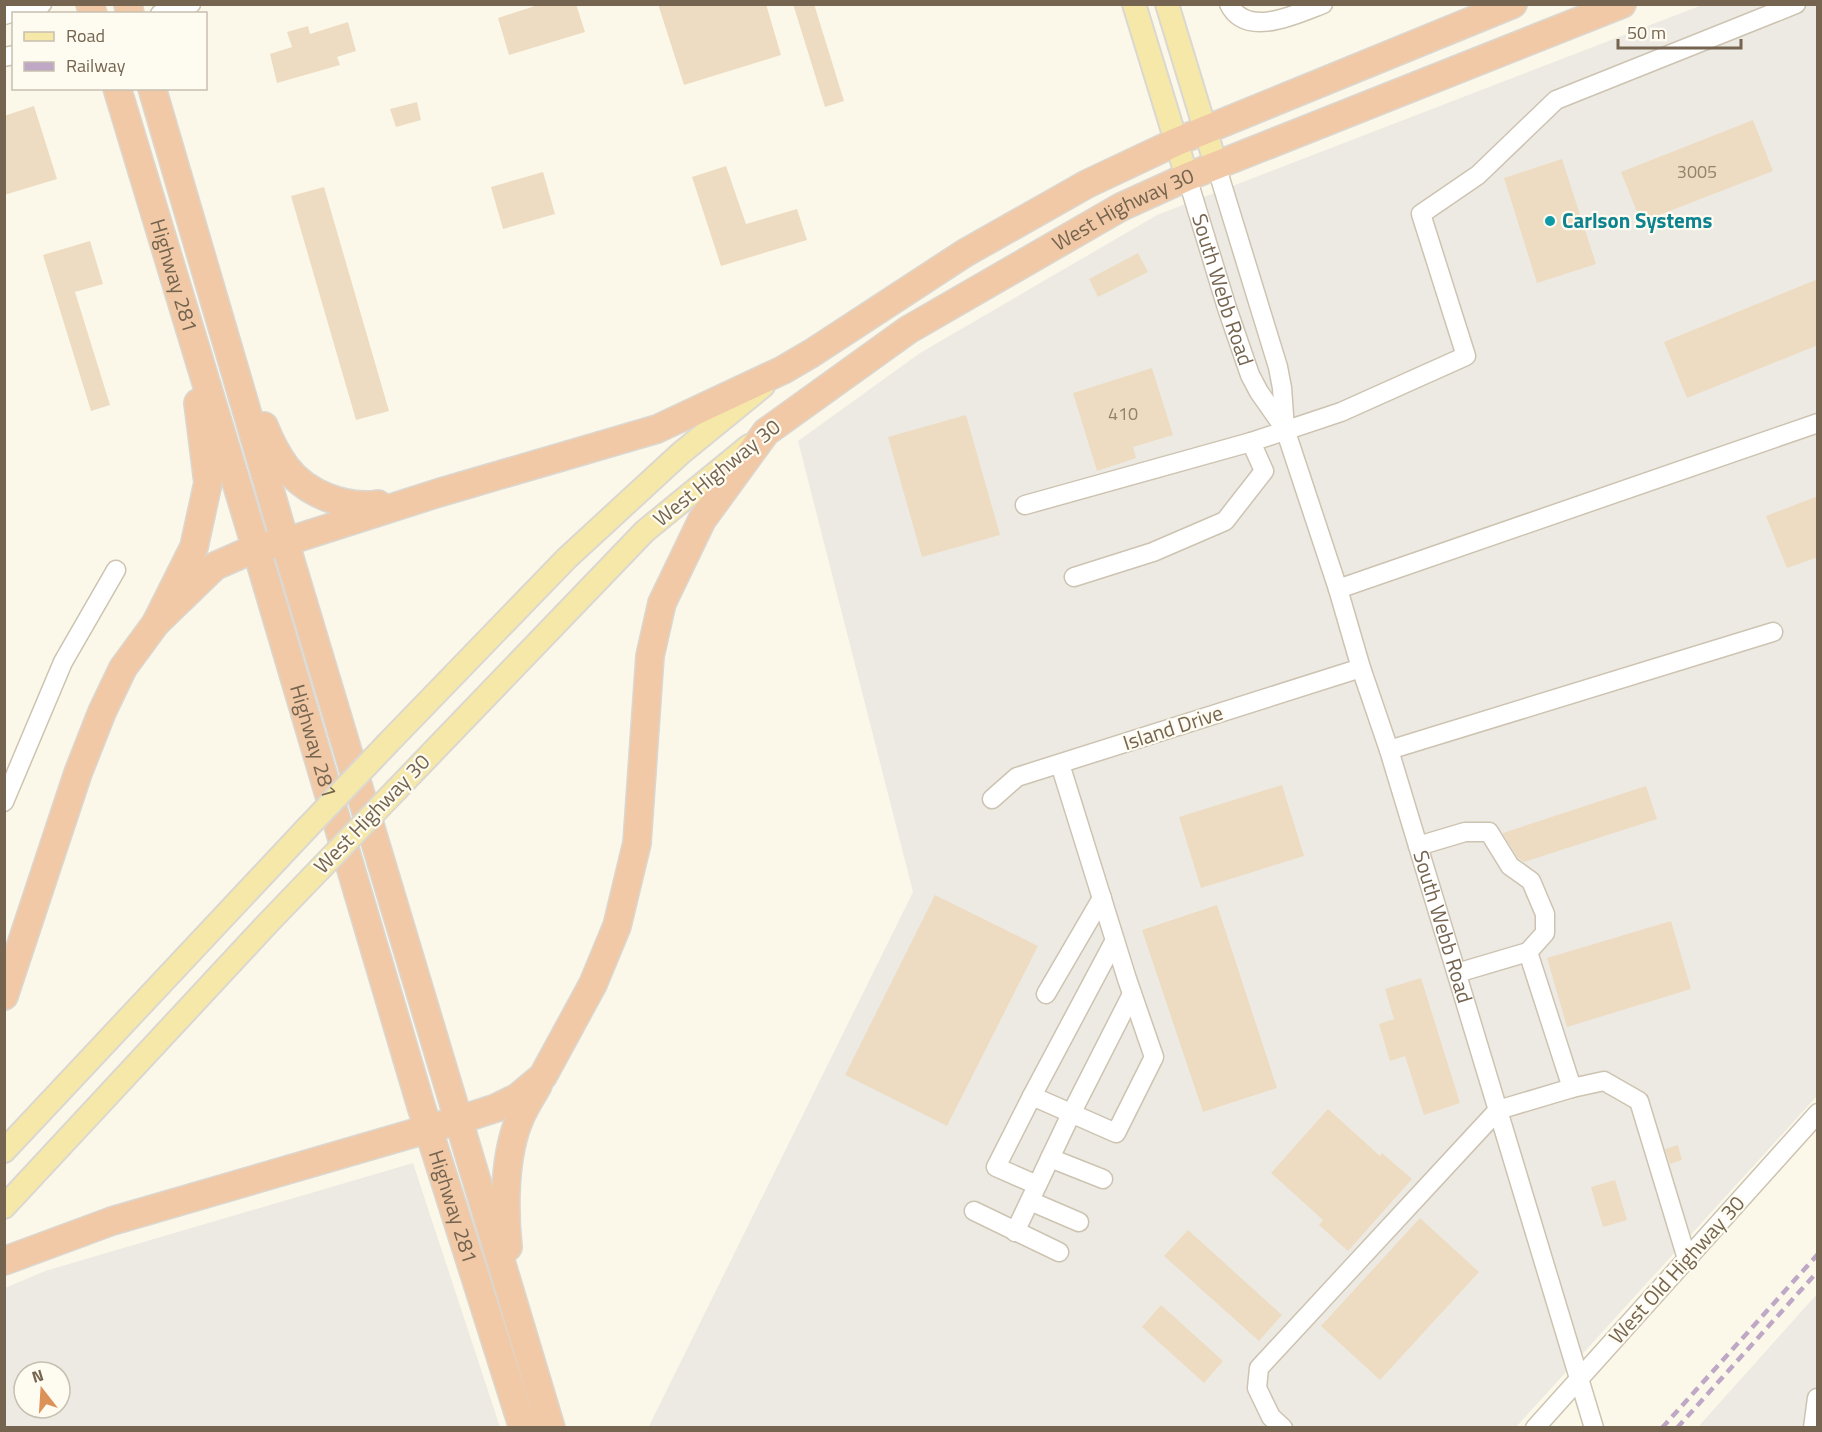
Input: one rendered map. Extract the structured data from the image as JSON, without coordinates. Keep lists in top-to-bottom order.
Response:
{
  "streets": {
    "highway": ["West Highway 30", "Highway 281"],
    "main road": ["South Webb Road"],
    "street": ["Island Drive", "West Old Highway 30"]
  },
  "crossings": [
    ["West Highway 30", "South Webb Road"],
    ["South Webb Road", "Island Drive"],
    ["South Webb Road", "West Old Highway 30"]
  ],
  "places": ["Carlson Systems"],
  "house_numbers": ["3005", "410"],
  "legend": ["Road", "Railway"],
  "scale_bar": "50 m",
  "north": "top"
}
